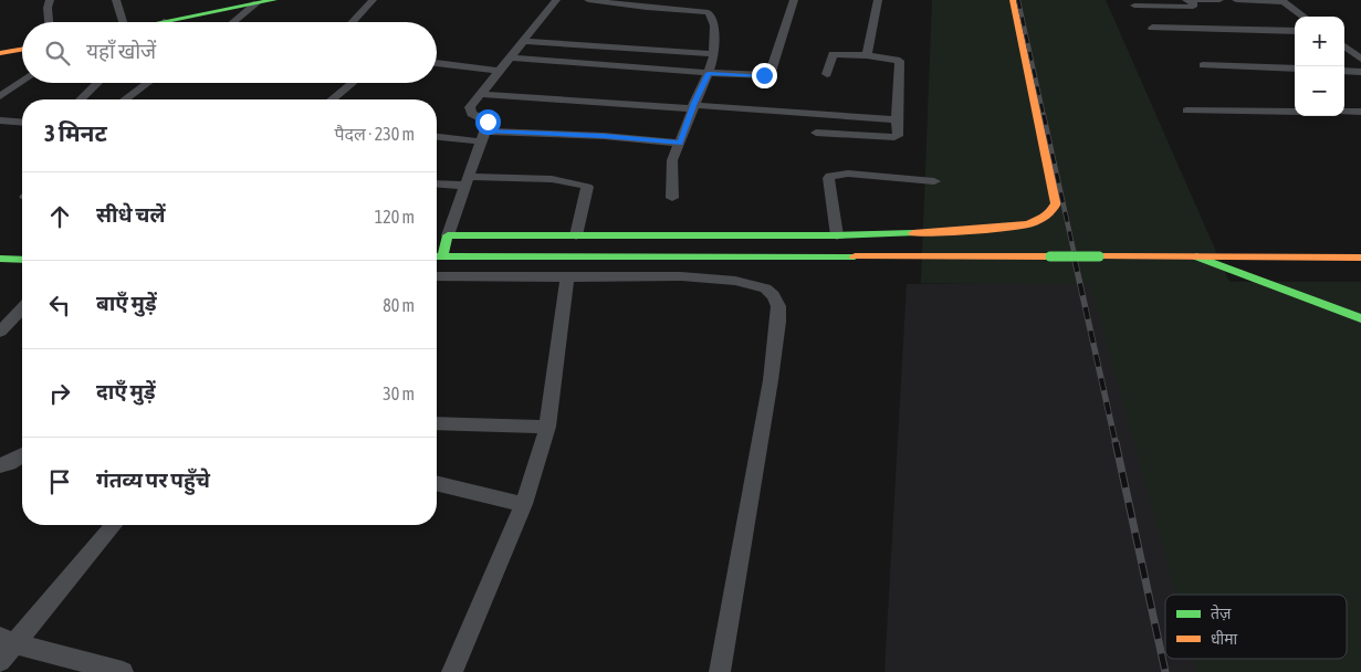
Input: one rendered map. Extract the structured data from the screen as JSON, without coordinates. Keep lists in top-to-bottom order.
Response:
{
  "legend": ["तेज़", "धीमा"],
  "page": {
    "map_buttons": ["+", "−"],
    "search": "यहाँ खोजें",
    "heading": ["3 मिनट", "पैदल · 230 m"],
    "list": [
      ["सीधे चलें", "120 m"],
      ["बाएँ मुड़ें", "80 m"],
      ["दाएँ मुड़ें", "30 m"],
      "गंतव्य पर पहुँचे"
    ]
  }
}
